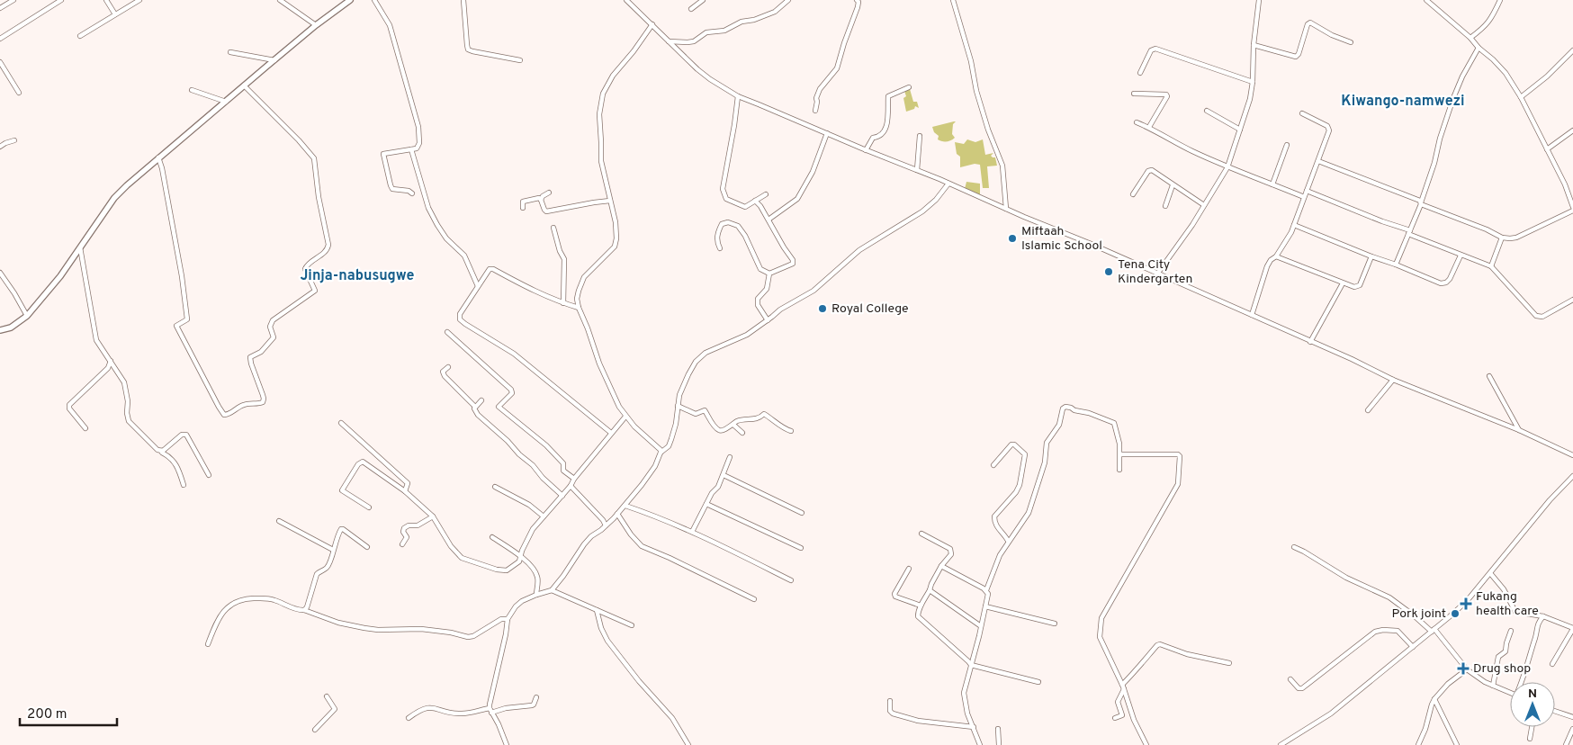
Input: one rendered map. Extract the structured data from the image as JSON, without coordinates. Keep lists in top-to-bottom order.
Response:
{
  "districts": ["Kiwango-namwezi", "Jinja-nabusugwe"],
  "places": {
    "other": [
      "Miftaah Islamic School",
      "Tena City Kindergarten",
      "Royal College",
      "Pork joint"
    ],
    "health": ["Fukang health care", "Drug shop"]
  },
  "scale_bar": "200 m",
  "north": "top"
}
